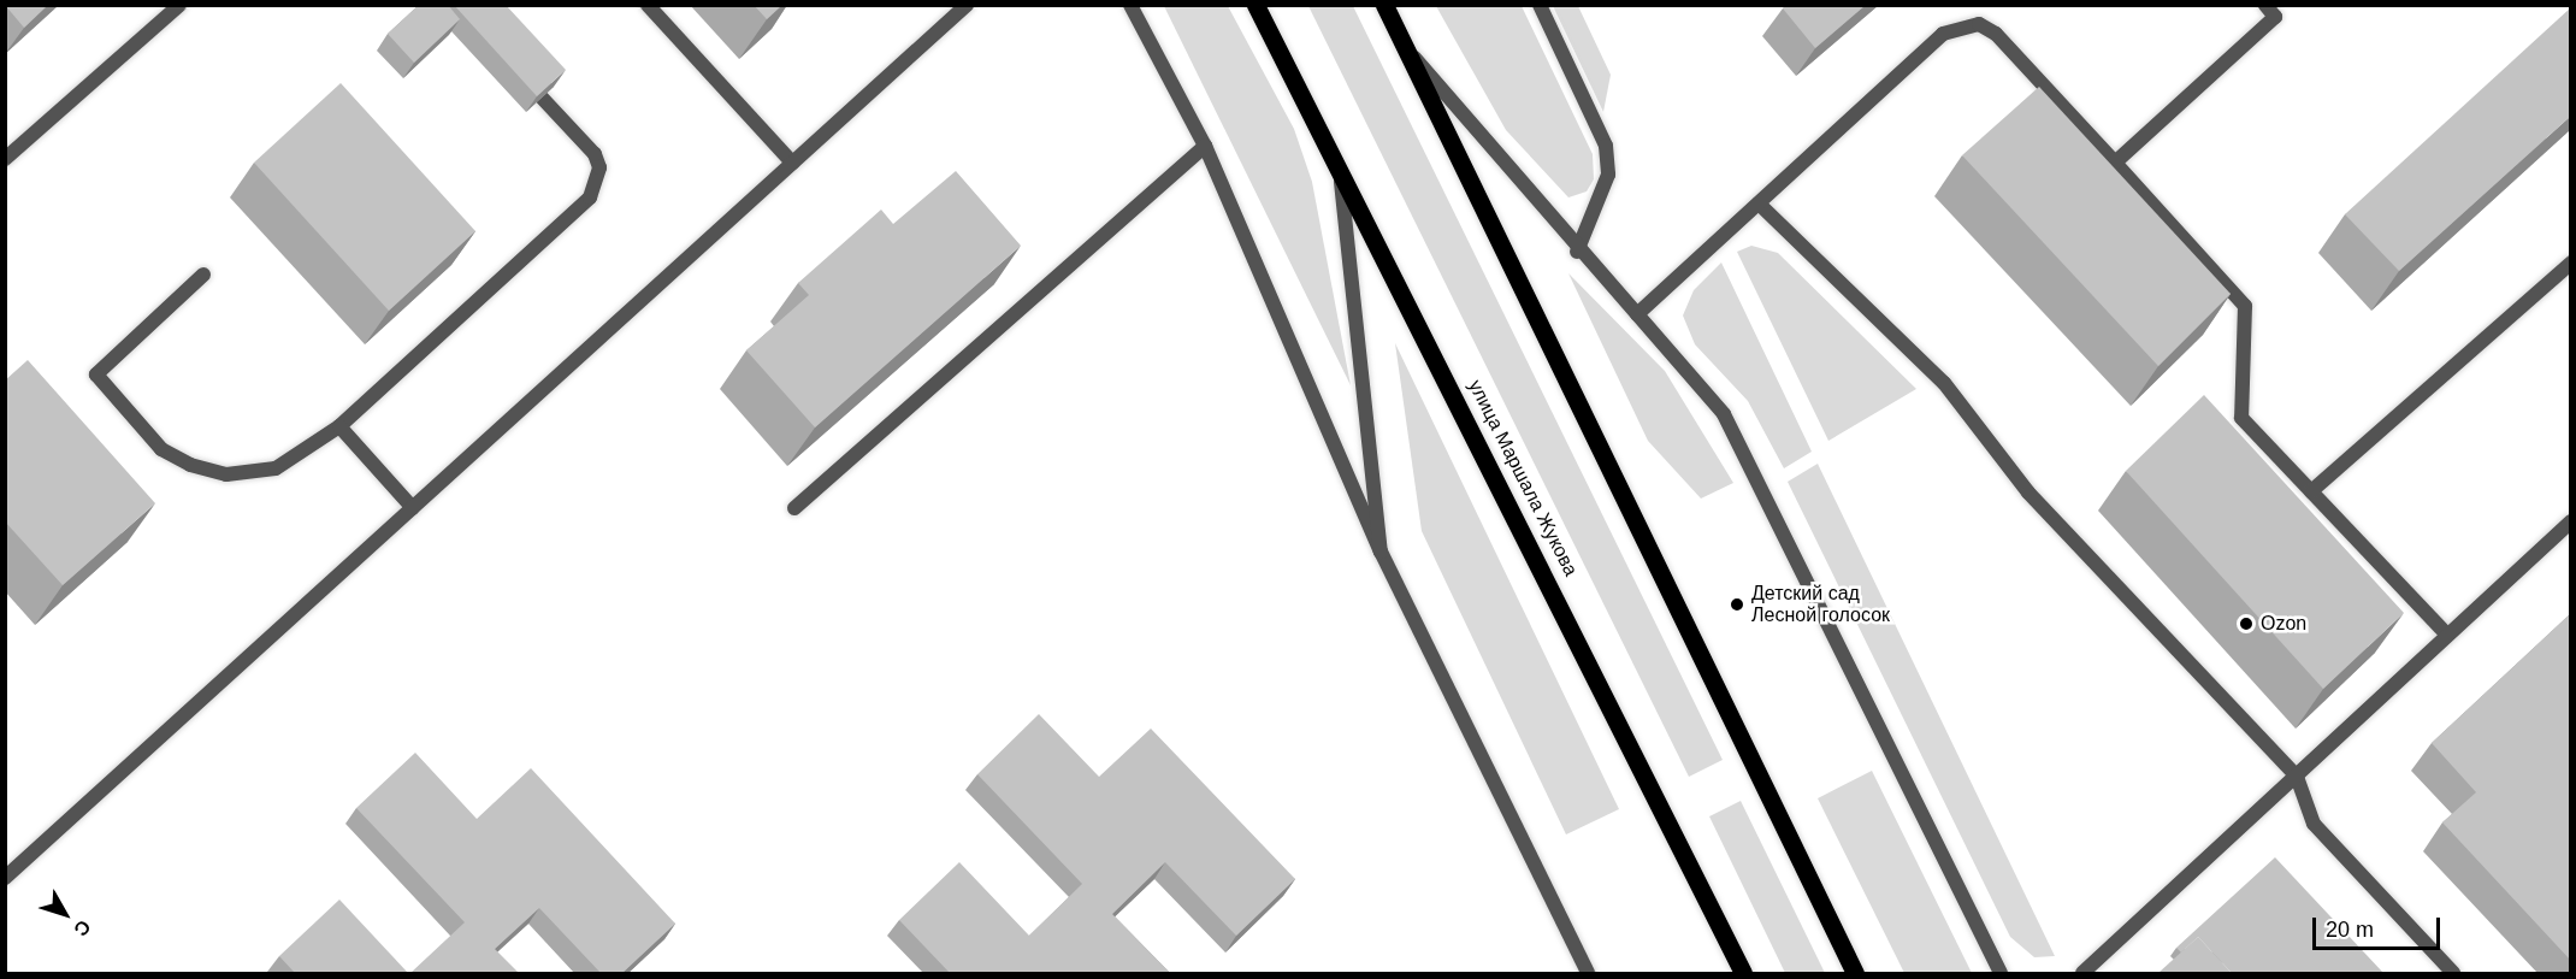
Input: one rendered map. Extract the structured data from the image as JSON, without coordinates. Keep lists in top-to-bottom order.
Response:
{
  "streets": {
    "main road": ["улица Маршала Жукова"]
  },
  "places": ["Детский сад Лесной голосок", "Ozon"],
  "scale_bar": "20 m",
  "north": "bottom right"
}
